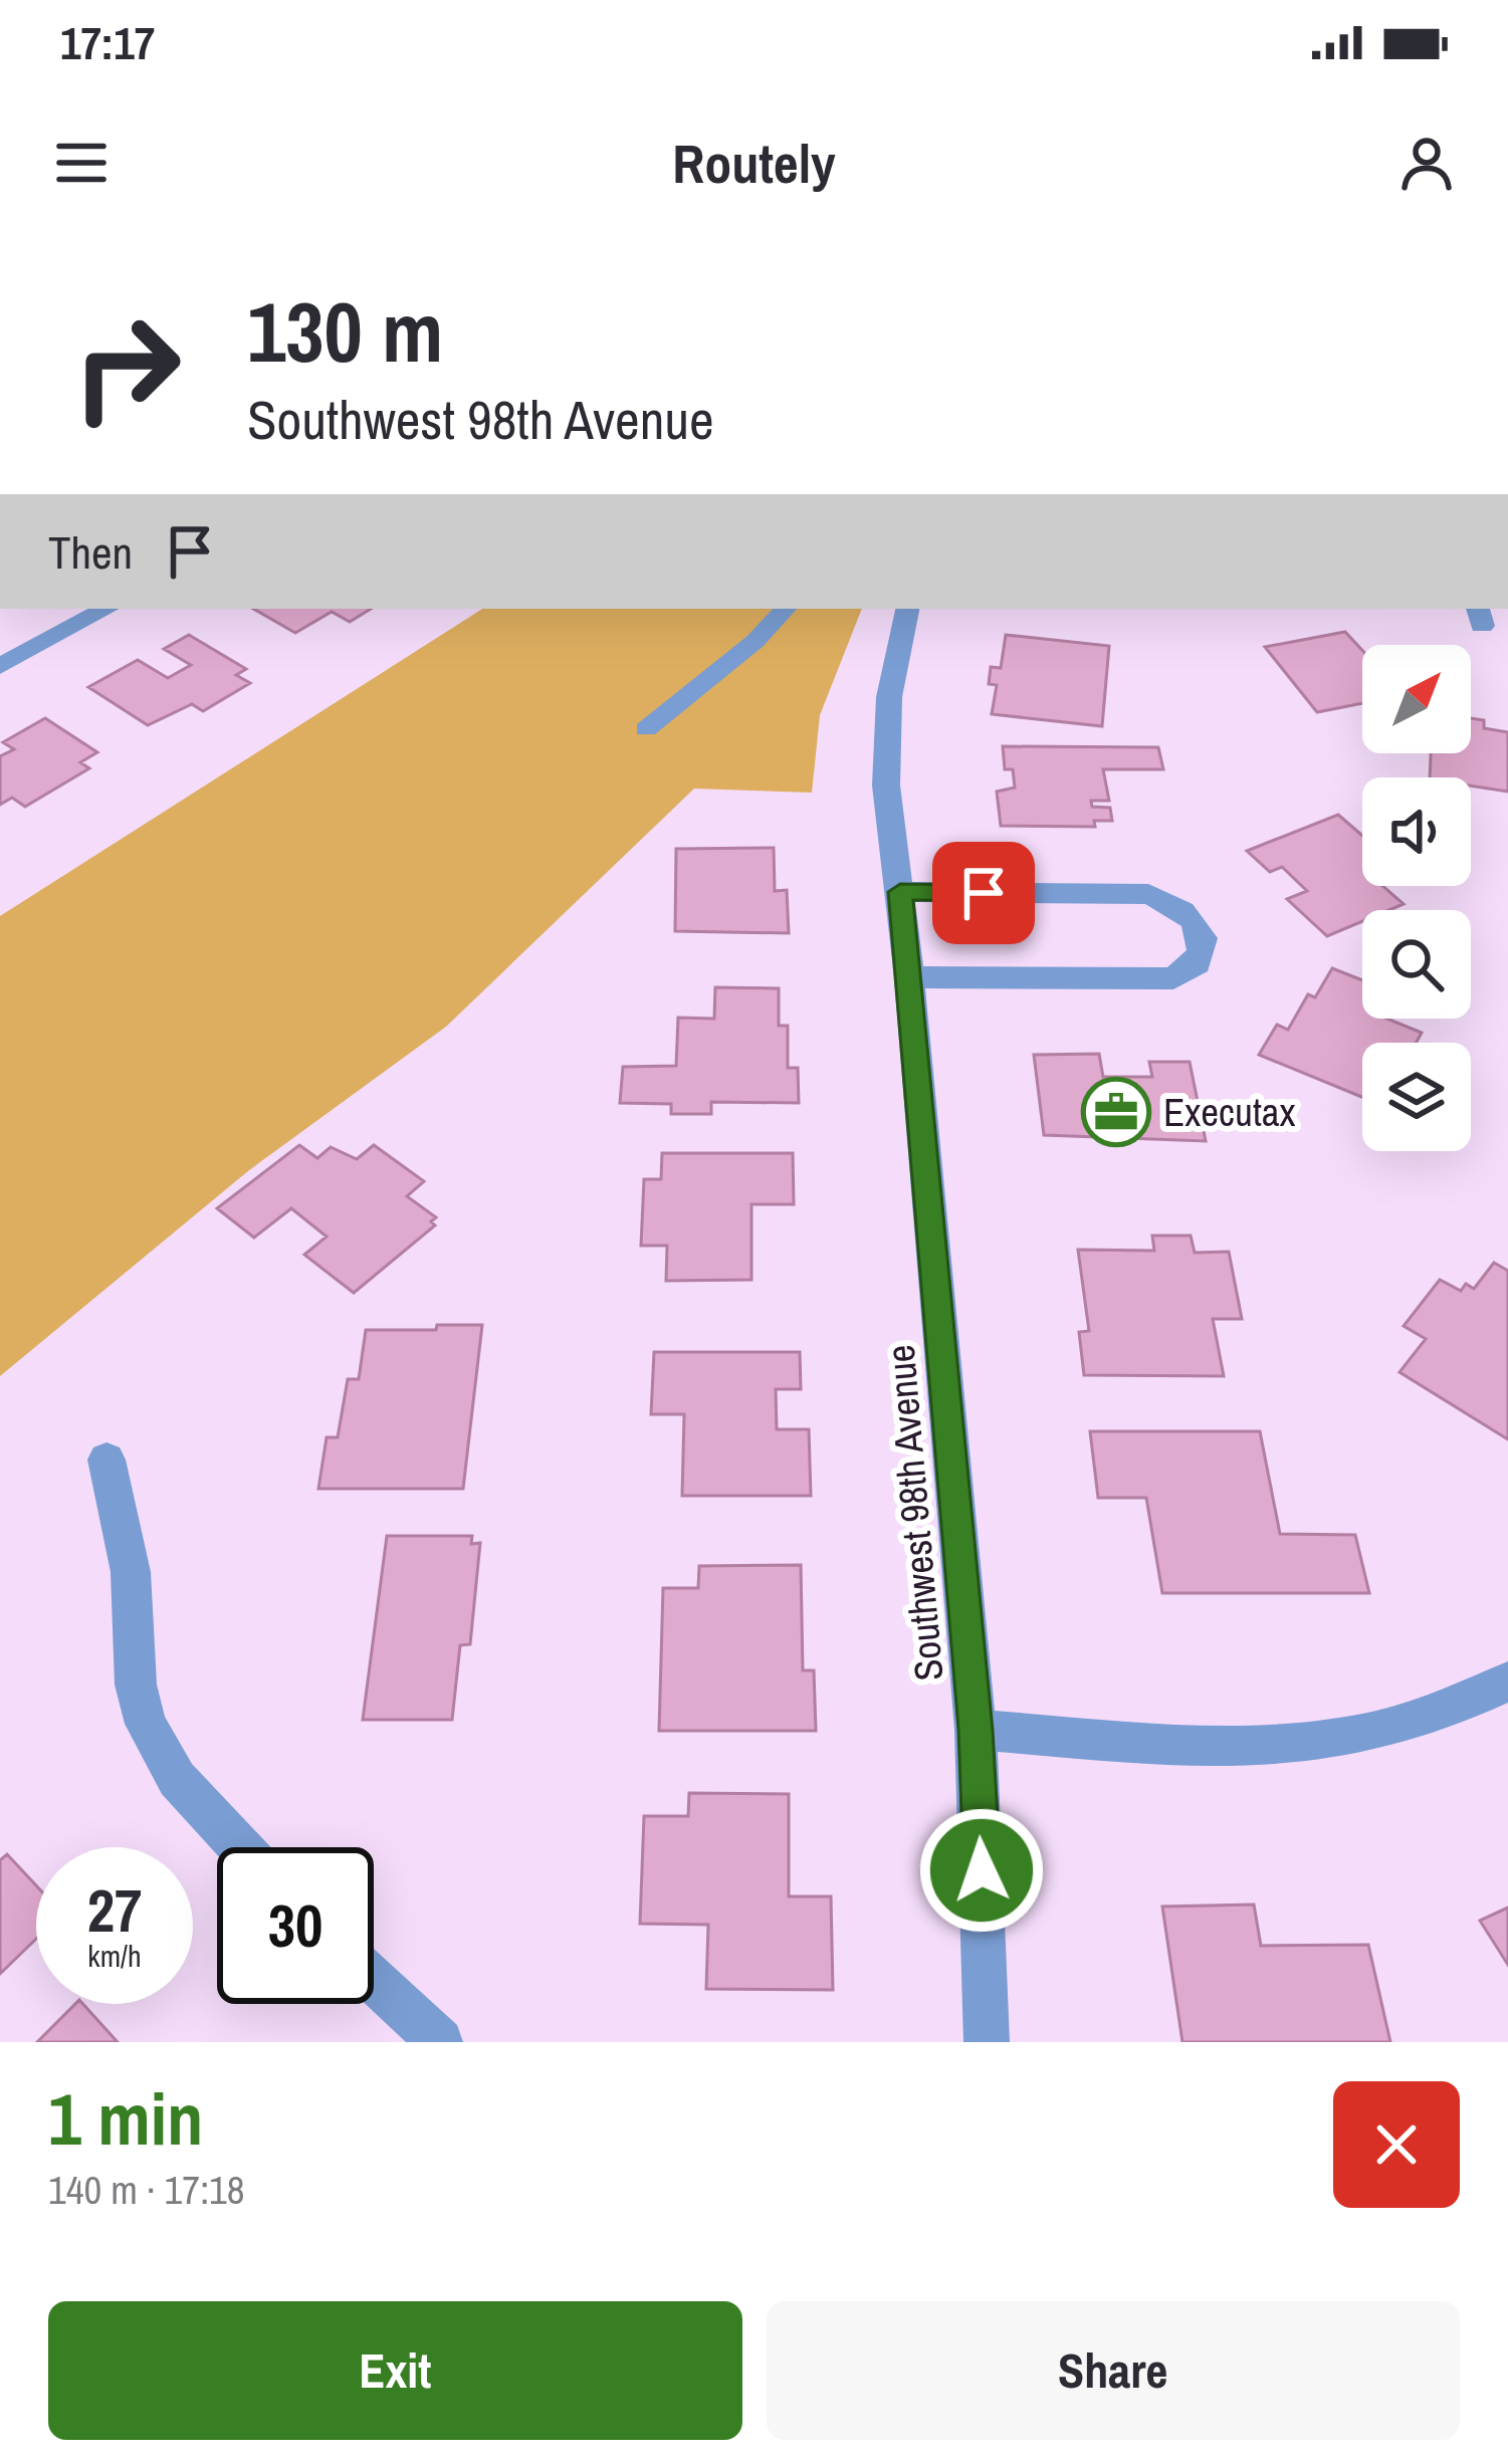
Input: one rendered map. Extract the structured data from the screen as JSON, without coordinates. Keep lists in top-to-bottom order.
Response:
{
  "streets": {
    "street": ["Southwest 98th Avenue"]
  },
  "places": {
    "office": ["Executax"]
  },
  "north": "top right",
  "page": {
    "status": "17:17",
    "header": "Routely",
    "turn": ["130 m", "Southwest 98th Avenue"],
    "then": "Then",
    "speed": "27 km/h",
    "limit": "30",
    "heading": ["1 min", "140 m · 17:18"],
    "buttons": ["Exit", "Share"]
  }
}
